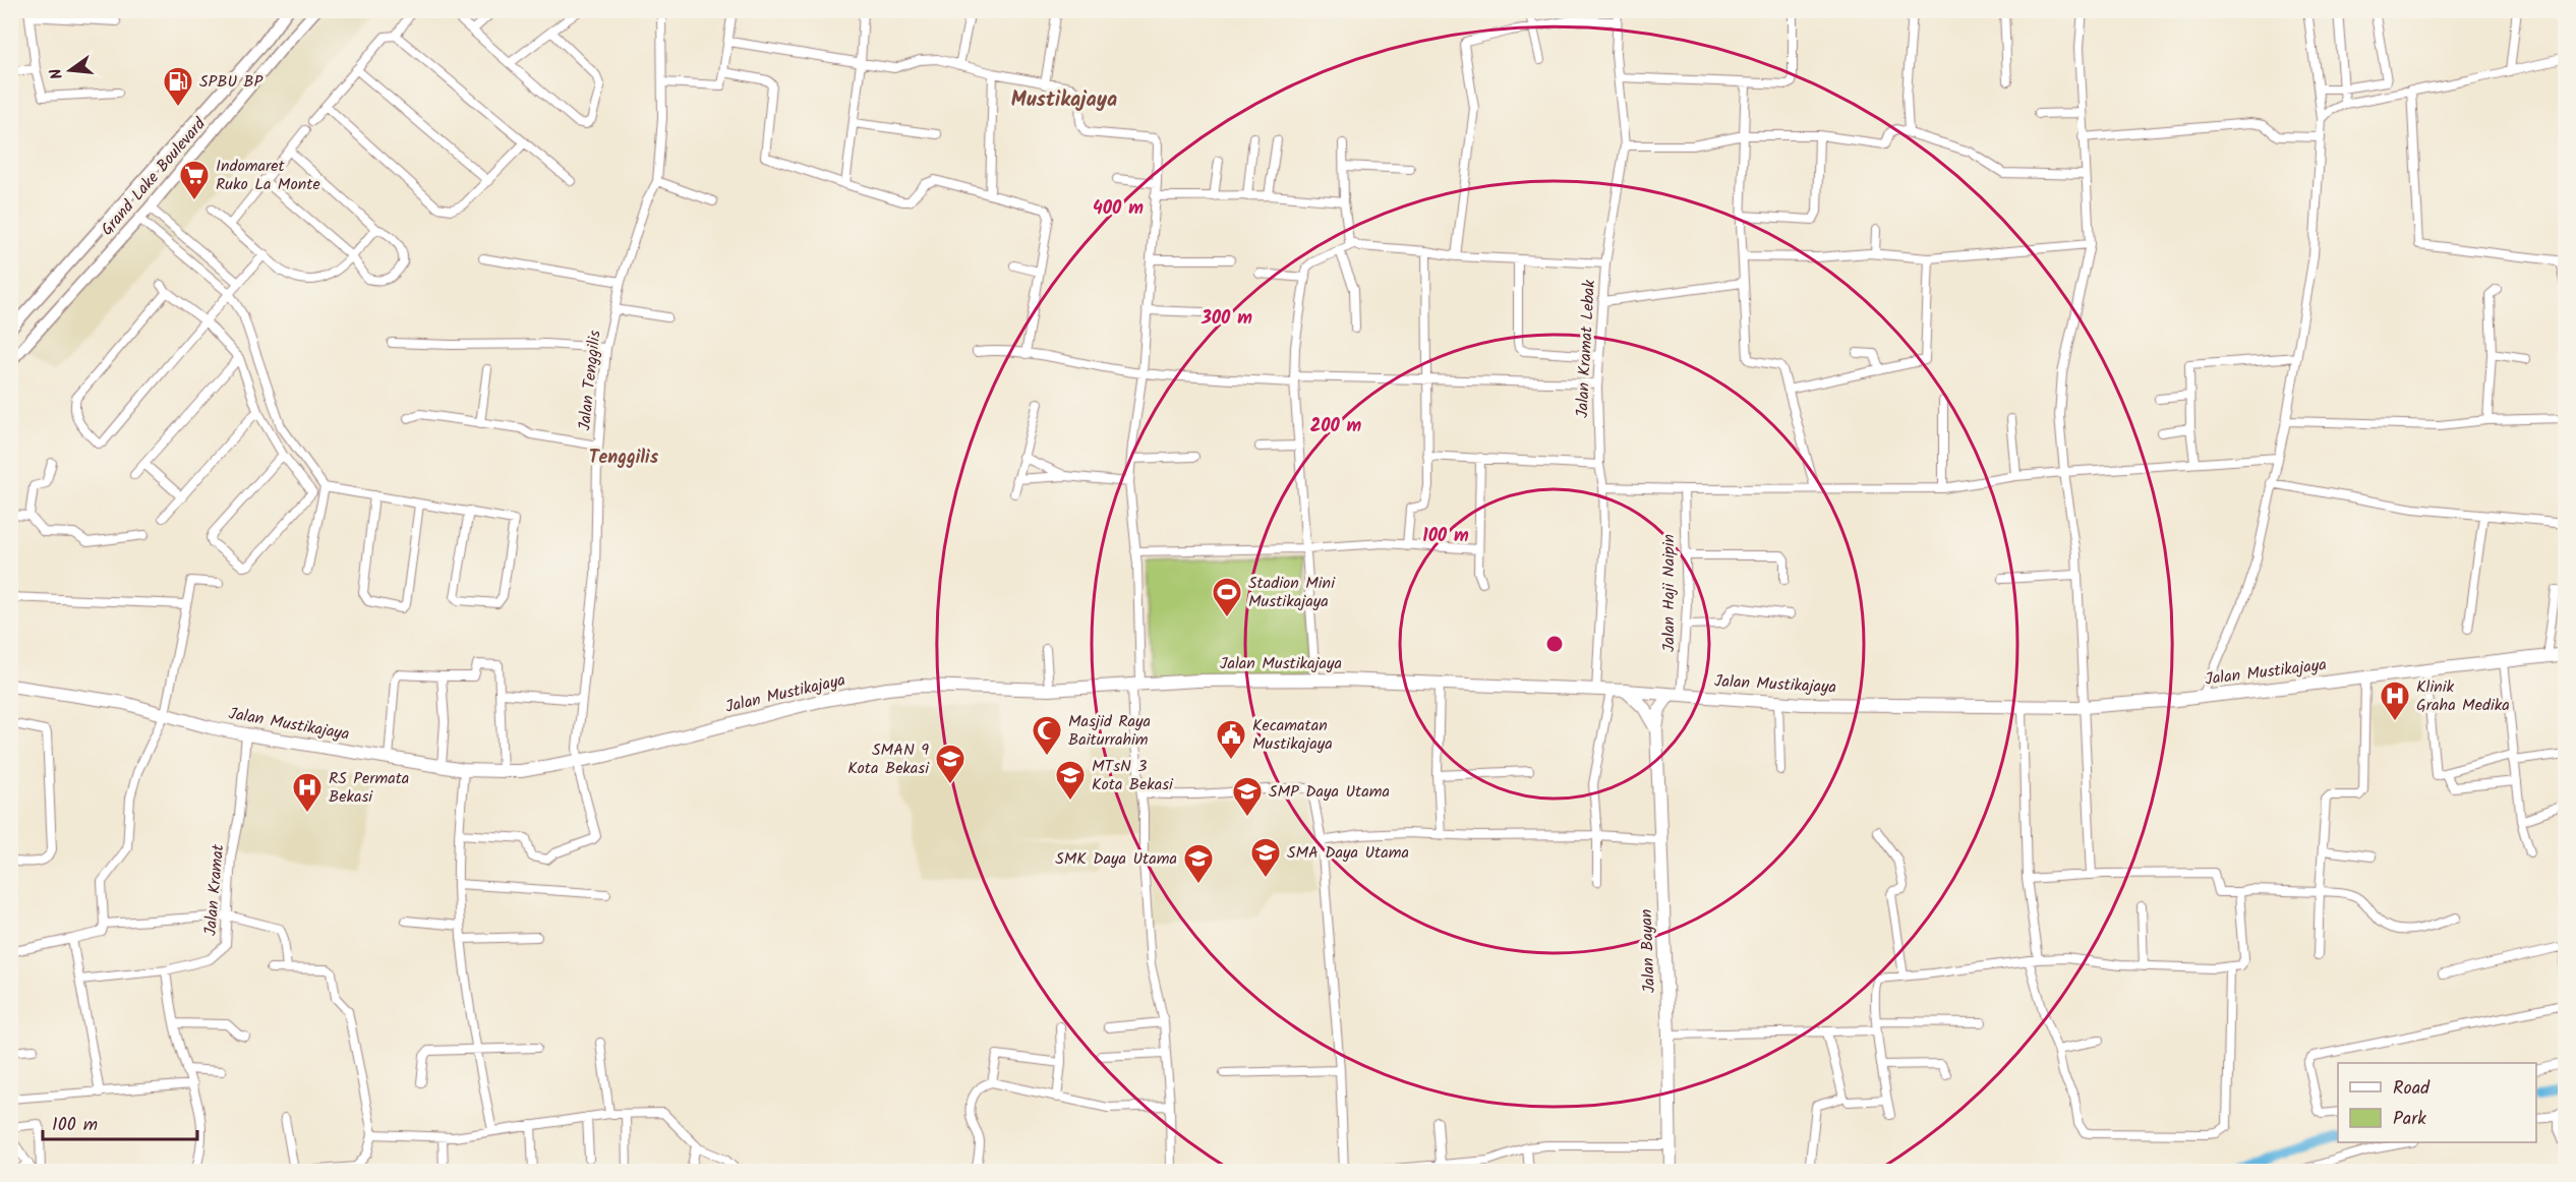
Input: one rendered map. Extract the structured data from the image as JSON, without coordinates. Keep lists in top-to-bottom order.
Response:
{
  "streets": {
    "main road": ["Jalan Mustikajaya", "Jalan Bayan"],
    "street": [
      "Grand Lake Boulevard",
      "Jalan Kramat Lebak",
      "Jalan Tenggilis",
      "Jalan Haji Naipin",
      "Jalan Kramat"
    ]
  },
  "crossings": [
    ["Jalan Kramat Lebak", "Jalan Mustikajaya"],
    ["Jalan Tenggilis", "Jalan Mustikajaya"],
    ["Jalan Haji Naipin", "Jalan Mustikajaya"],
    ["Jalan Haji Naipin", "Jalan Bayan"],
    ["Jalan Mustikajaya", "Jalan Kramat"],
    ["Jalan Mustikajaya", "Jalan Bayan"]
  ],
  "districts": ["Mustikajaya", "Tenggilis"],
  "places": {
    "fuel station": ["SPBU BP"],
    "supermarket": ["Indomaret Ruko La Monte"],
    "sports": ["Stadion Mini Mustikajaya"],
    "hospital": ["Klinik Graha Medika", "RS Permata Bekasi"],
    "mosque": ["Masjid Raya Baiturrahim"],
    "public building": ["Kecamatan Mustikajaya"],
    "school or university": [
      "SMAN 9 Kota Bekasi",
      "MTsN 3 Kota Bekasi",
      "SMP Daya Utama",
      "SMA Daya Utama",
      "SMK Daya Utama"
    ]
  },
  "legend": ["Road", "Park"],
  "scale_bar": "100 m",
  "north": "left",
  "rings": [
    "400 m",
    "300 m",
    "200 m",
    "100 m"
  ]
}
